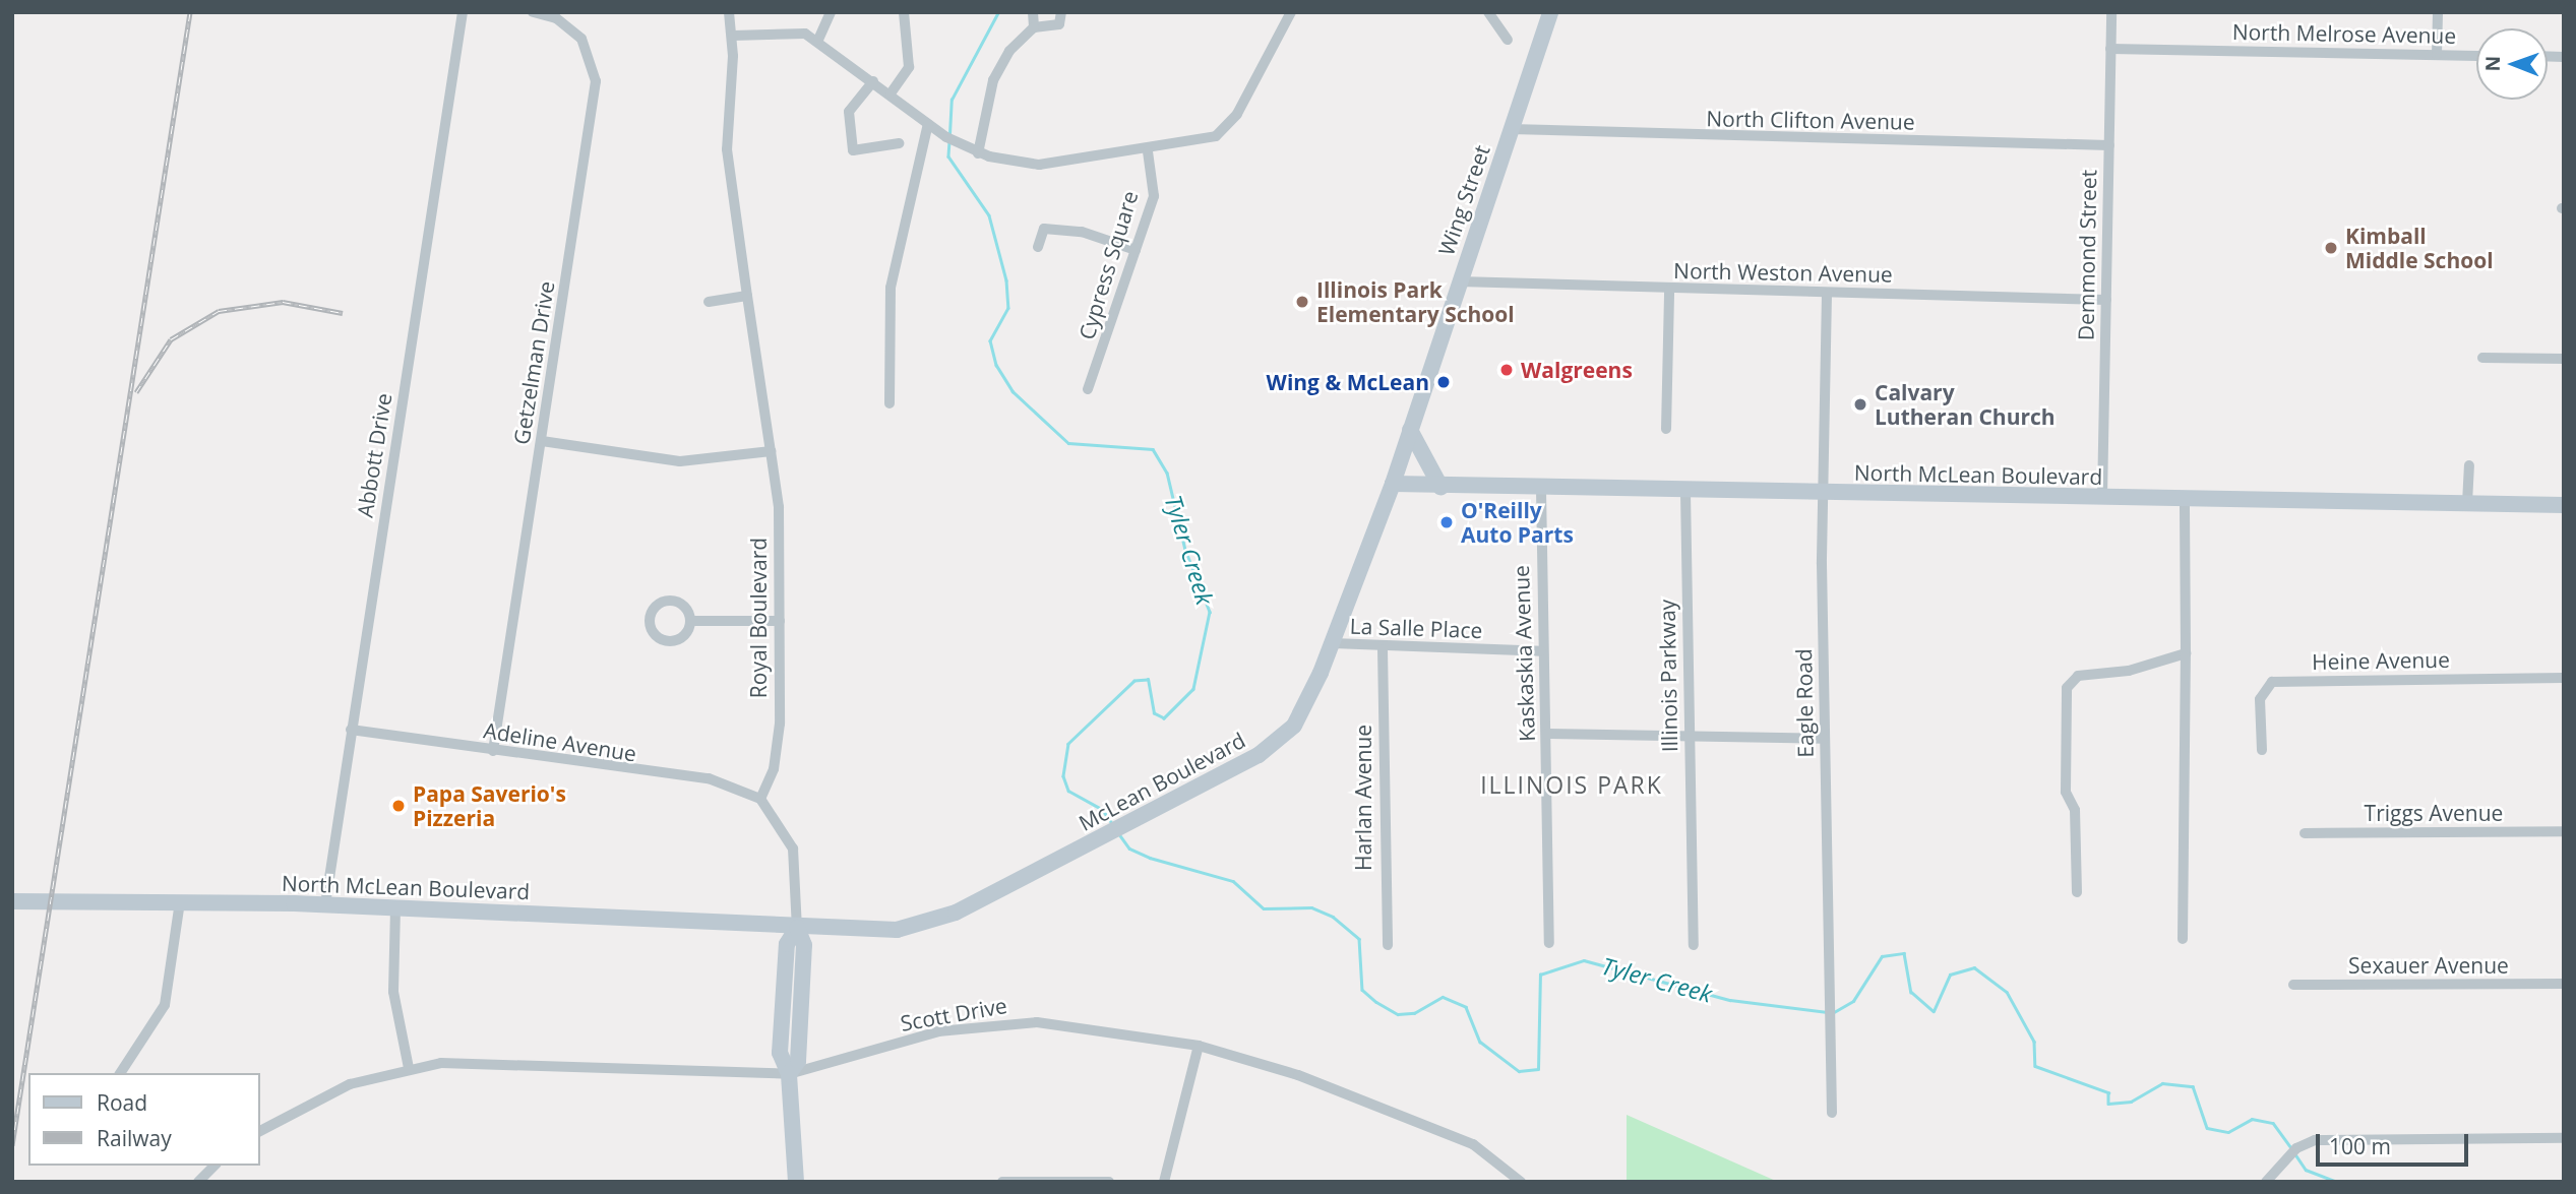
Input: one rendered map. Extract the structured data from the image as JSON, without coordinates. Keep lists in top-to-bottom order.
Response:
{
  "streets": {
    "main road": ["Wing Street", "North McLean Boulevard", "McLean Boulevard"],
    "street": [
      "North Melrose Avenue",
      "North Clifton Avenue",
      "Demmond Street",
      "Cypress Square",
      "North Weston Avenue",
      "Getzelman Drive",
      "Abbott Drive",
      "Royal Boulevard",
      "La Salle Place",
      "Kaskaskia Avenue",
      "Heine Avenue",
      "Illinois Parkway",
      "Eagle Road",
      "Adeline Avenue",
      "Harlan Avenue",
      "Triggs Avenue",
      "Sexauer Avenue",
      "Scott Drive"
    ]
  },
  "crossings": [
    ["North Melrose Avenue", "Demmond Street"],
    ["North Clifton Avenue", "Wing Street"],
    ["North Clifton Avenue", "Demmond Street"],
    ["Wing Street", "North Weston Avenue"],
    ["Wing Street", "North McLean Boulevard"],
    ["Wing Street", "McLean Boulevard"],
    ["Demmond Street", "North Weston Avenue"],
    ["Demmond Street", "North McLean Boulevard"],
    ["North Weston Avenue", "Eagle Road"],
    ["Getzelman Drive", "Adeline Avenue"],
    ["Abbott Drive", "North McLean Boulevard"],
    ["Abbott Drive", "Adeline Avenue"],
    ["North McLean Boulevard", "Kaskaskia Avenue"],
    ["North McLean Boulevard", "Illinois Parkway"],
    ["North McLean Boulevard", "Eagle Road"],
    ["North McLean Boulevard", "McLean Boulevard"],
    ["Royal Boulevard", "Adeline Avenue"],
    ["La Salle Place", "Kaskaskia Avenue"],
    ["La Salle Place", "McLean Boulevard"],
    ["La Salle Place", "Harlan Avenue"]
  ],
  "districts": ["ILLINOIS PARK"],
  "water": ["Tyler Creek"],
  "places": [
    "Kimball Middle School",
    "Illinois Park Elementary School",
    "Walgreens",
    "Wing & McLean",
    "Calvary Lutheran Church",
    "O'Reilly Auto Parts",
    "Papa Saverio's Pizzeria"
  ],
  "legend": ["Road", "Railway"],
  "scale_bar": "100 m",
  "north": "left"
}
